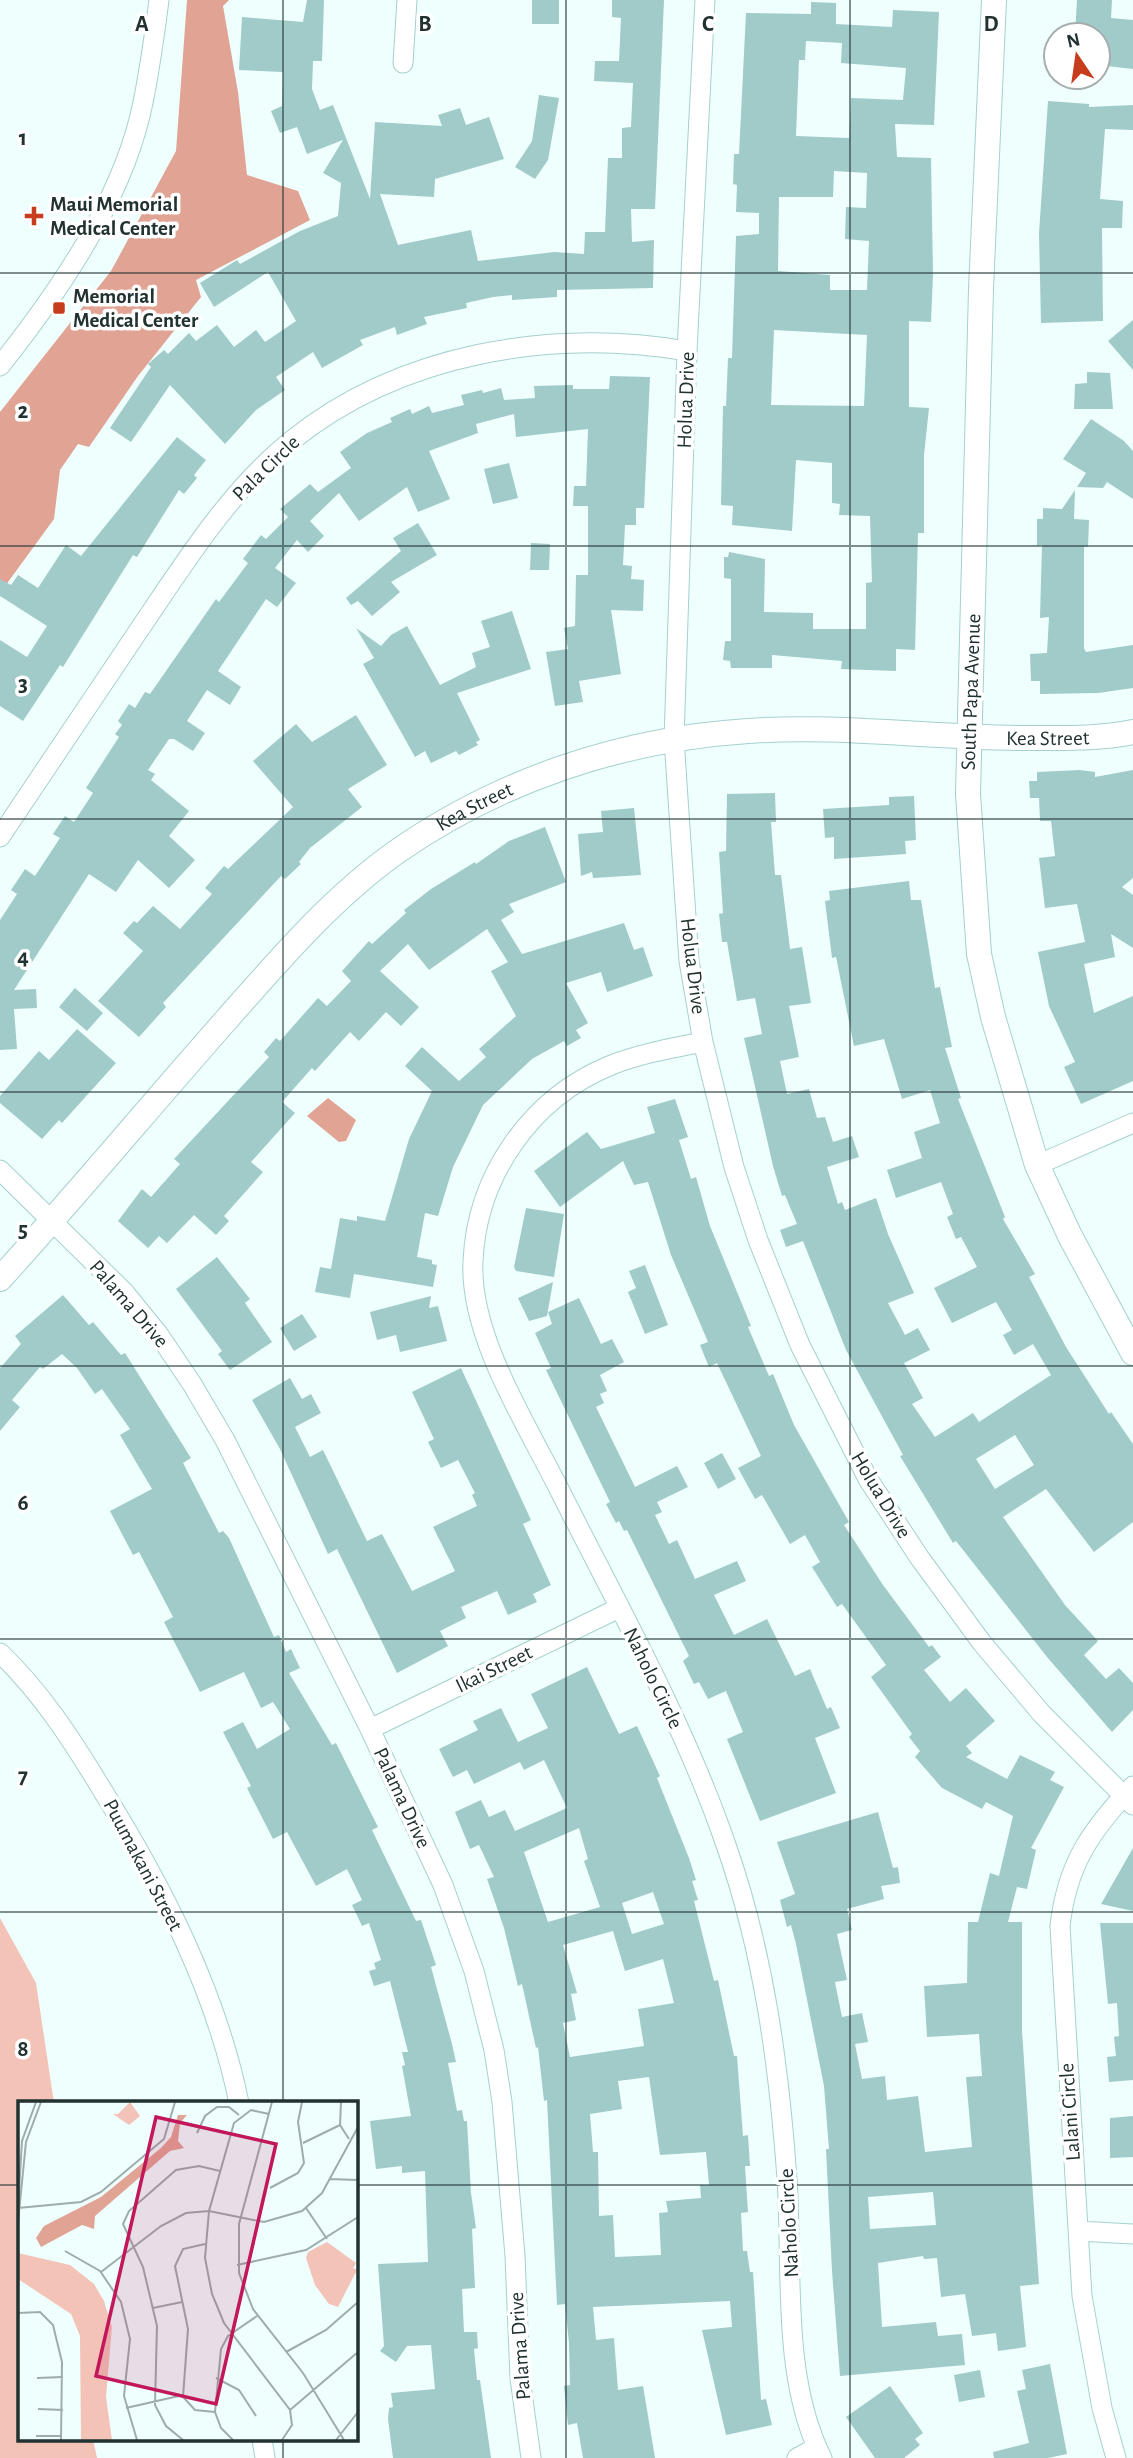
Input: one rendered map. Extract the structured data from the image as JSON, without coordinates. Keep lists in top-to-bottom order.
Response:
{
  "streets": {
    "street": [
      "Holua Drive",
      "Pala Circle",
      "South Papa Avenue",
      "Kea Street",
      "Palama Drive",
      "Ikai Street",
      "Naholo Circle",
      "Puumakani Street",
      "Lalani Circle"
    ]
  },
  "crossings": [
    ["Holua Drive", "Pala Circle"],
    ["Holua Drive", "Kea Street"],
    ["Holua Drive", "Naholo Circle"],
    ["Holua Drive", "Lalani Circle"],
    ["South Papa Avenue", "Kea Street"],
    ["Kea Street", "Palama Drive"],
    ["Palama Drive", "Ikai Street"],
    ["Ikai Street", "Naholo Circle"]
  ],
  "places": {
    "health": ["Maui Memorial Medical Center"],
    "transit": ["Memorial Medical Center"]
  },
  "north": "top",
  "grid": {
    "columns": [
      "A",
      "B",
      "C",
      "D"
    ],
    "rows": [
      "1",
      "2",
      "3",
      "4",
      "5",
      "6",
      "7",
      "8"
    ]
  }
}
